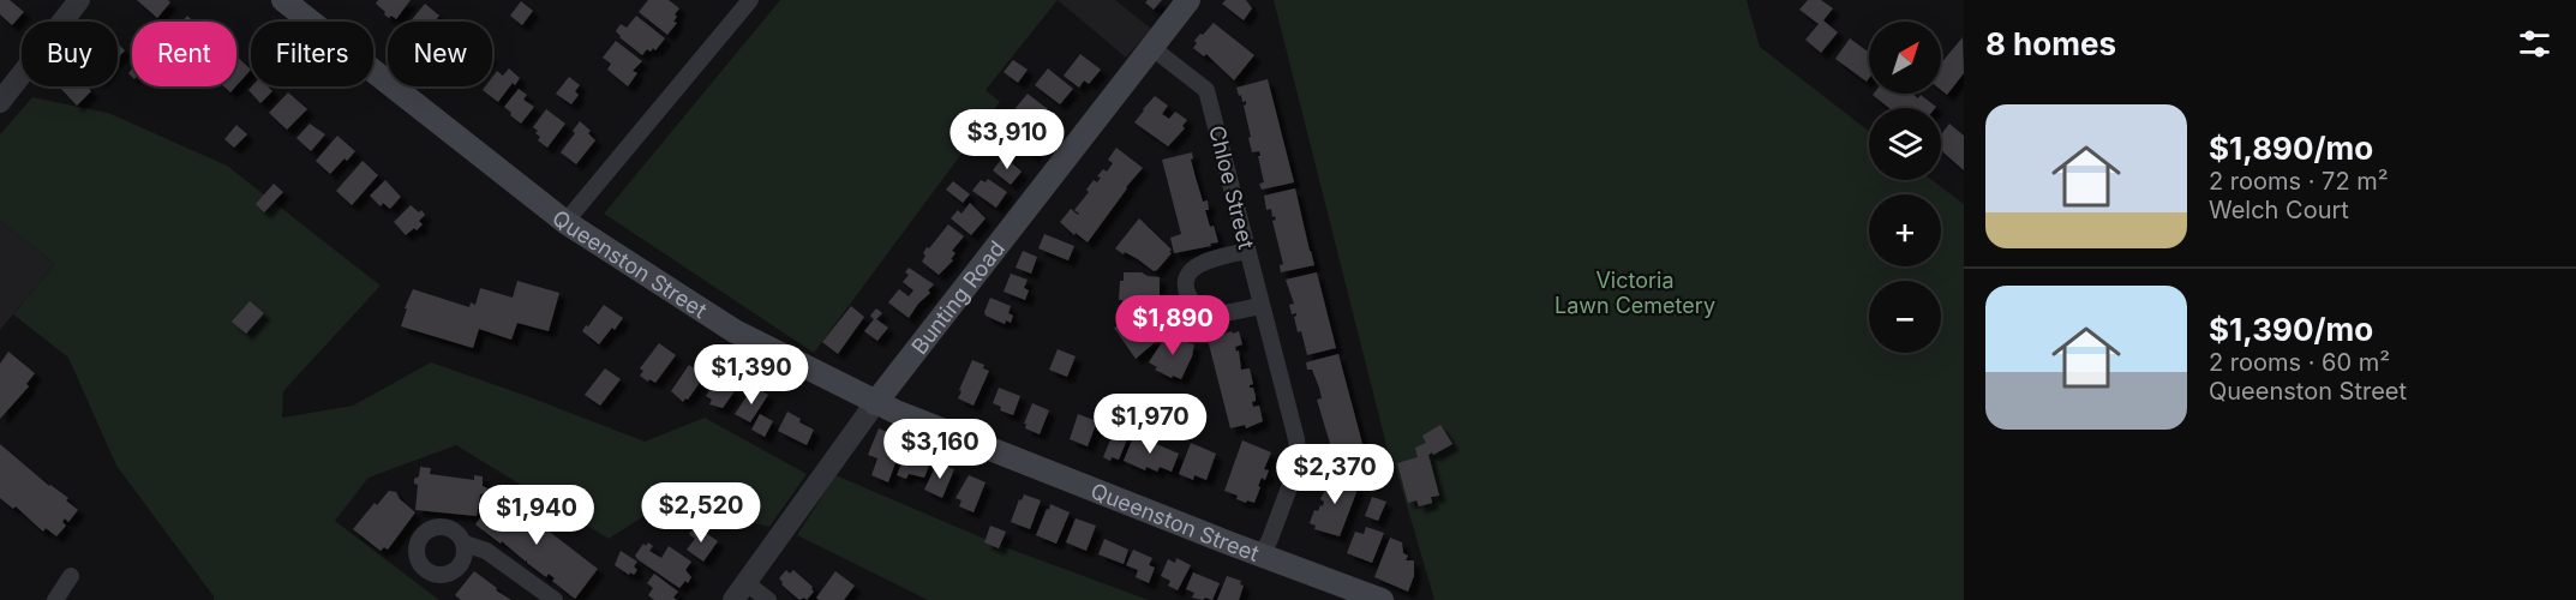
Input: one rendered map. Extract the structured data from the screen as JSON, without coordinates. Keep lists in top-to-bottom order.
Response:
{
  "streets": {
    "main road": ["Queenston Street", "Bunting Road"],
    "street": ["Chloe Street"]
  },
  "crossings": [
    ["Chloe Street", "Queenston Street"],
    ["Chloe Street", "Bunting Road"],
    ["Queenston Street", "Bunting Road"]
  ],
  "parks": ["Victoria Lawn Cemetery"],
  "north": "top right",
  "page": {
    "heading": "8 homes",
    "map_buttons": ["+", "−"],
    "chip": [
      "Buy",
      "Rent",
      "Filters",
      "New"
    ],
    "list": [
      {
        "name": "$1,890/mo",
        "note": "2 rooms · 72 m² · Welch Court"
      },
      {
        "name": "$1,390/mo",
        "note": "2 rooms · 60 m² · Queenston Street"
      }
    ],
    "price": [
      "$3,910",
      "$1,890",
      "$1,390",
      "$1,970",
      "$3,160",
      "$2,370",
      "$2,520",
      "$1,940"
    ]
  }
}
